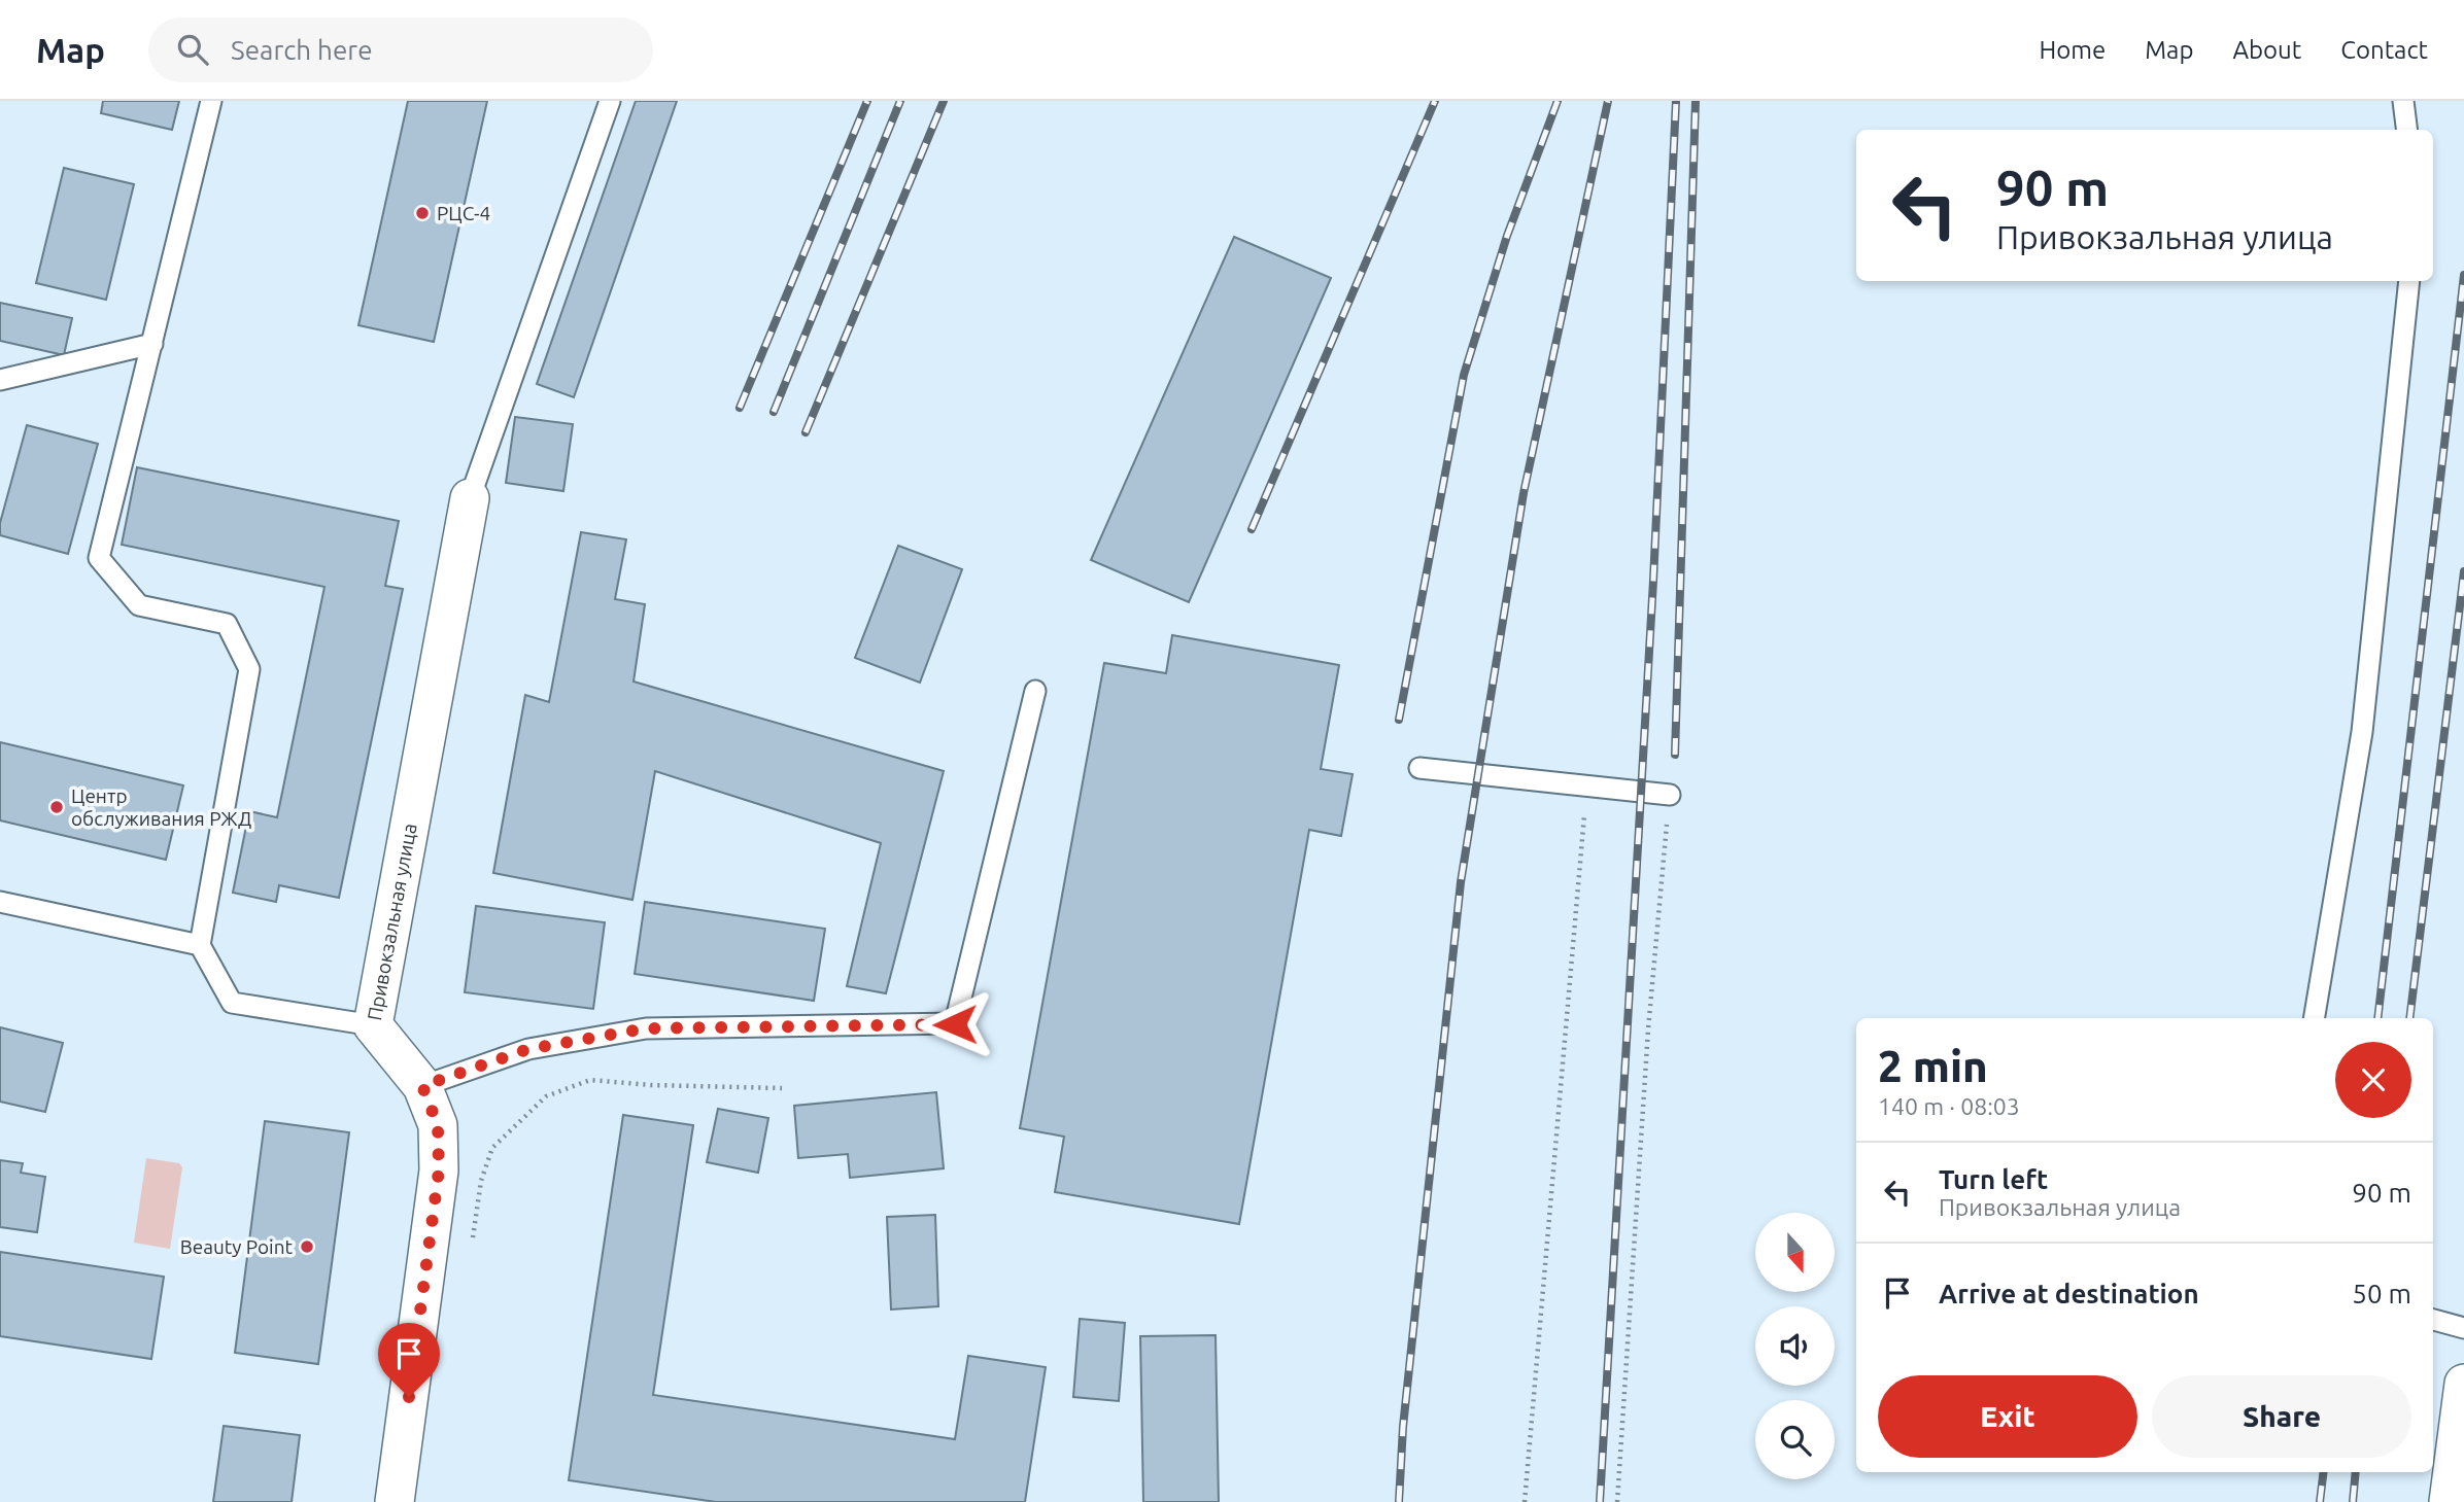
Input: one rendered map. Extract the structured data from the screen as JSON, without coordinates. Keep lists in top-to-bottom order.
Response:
{
  "streets": {
    "street": ["Привокзальная улица"]
  },
  "places": ["РЦС-4", "Центр обслуживания РЖД", "Beauty Point"],
  "north": "bottom",
  "page": {
    "header": "Map",
    "search": "Search here",
    "nav": [
      "Home",
      "Map",
      "About",
      "Contact"
    ],
    "turn": ["90 m", "Привокзальная улица"],
    "heading": ["2 min", "140 m · 08:03"],
    "list": [
      {
        "name": "Turn left",
        "note": "Привокзальная улица",
        "value": "90 m"
      },
      {
        "name": "Arrive at destination",
        "value": "50 m"
      }
    ],
    "buttons": ["Exit", "Share"]
  }
}
